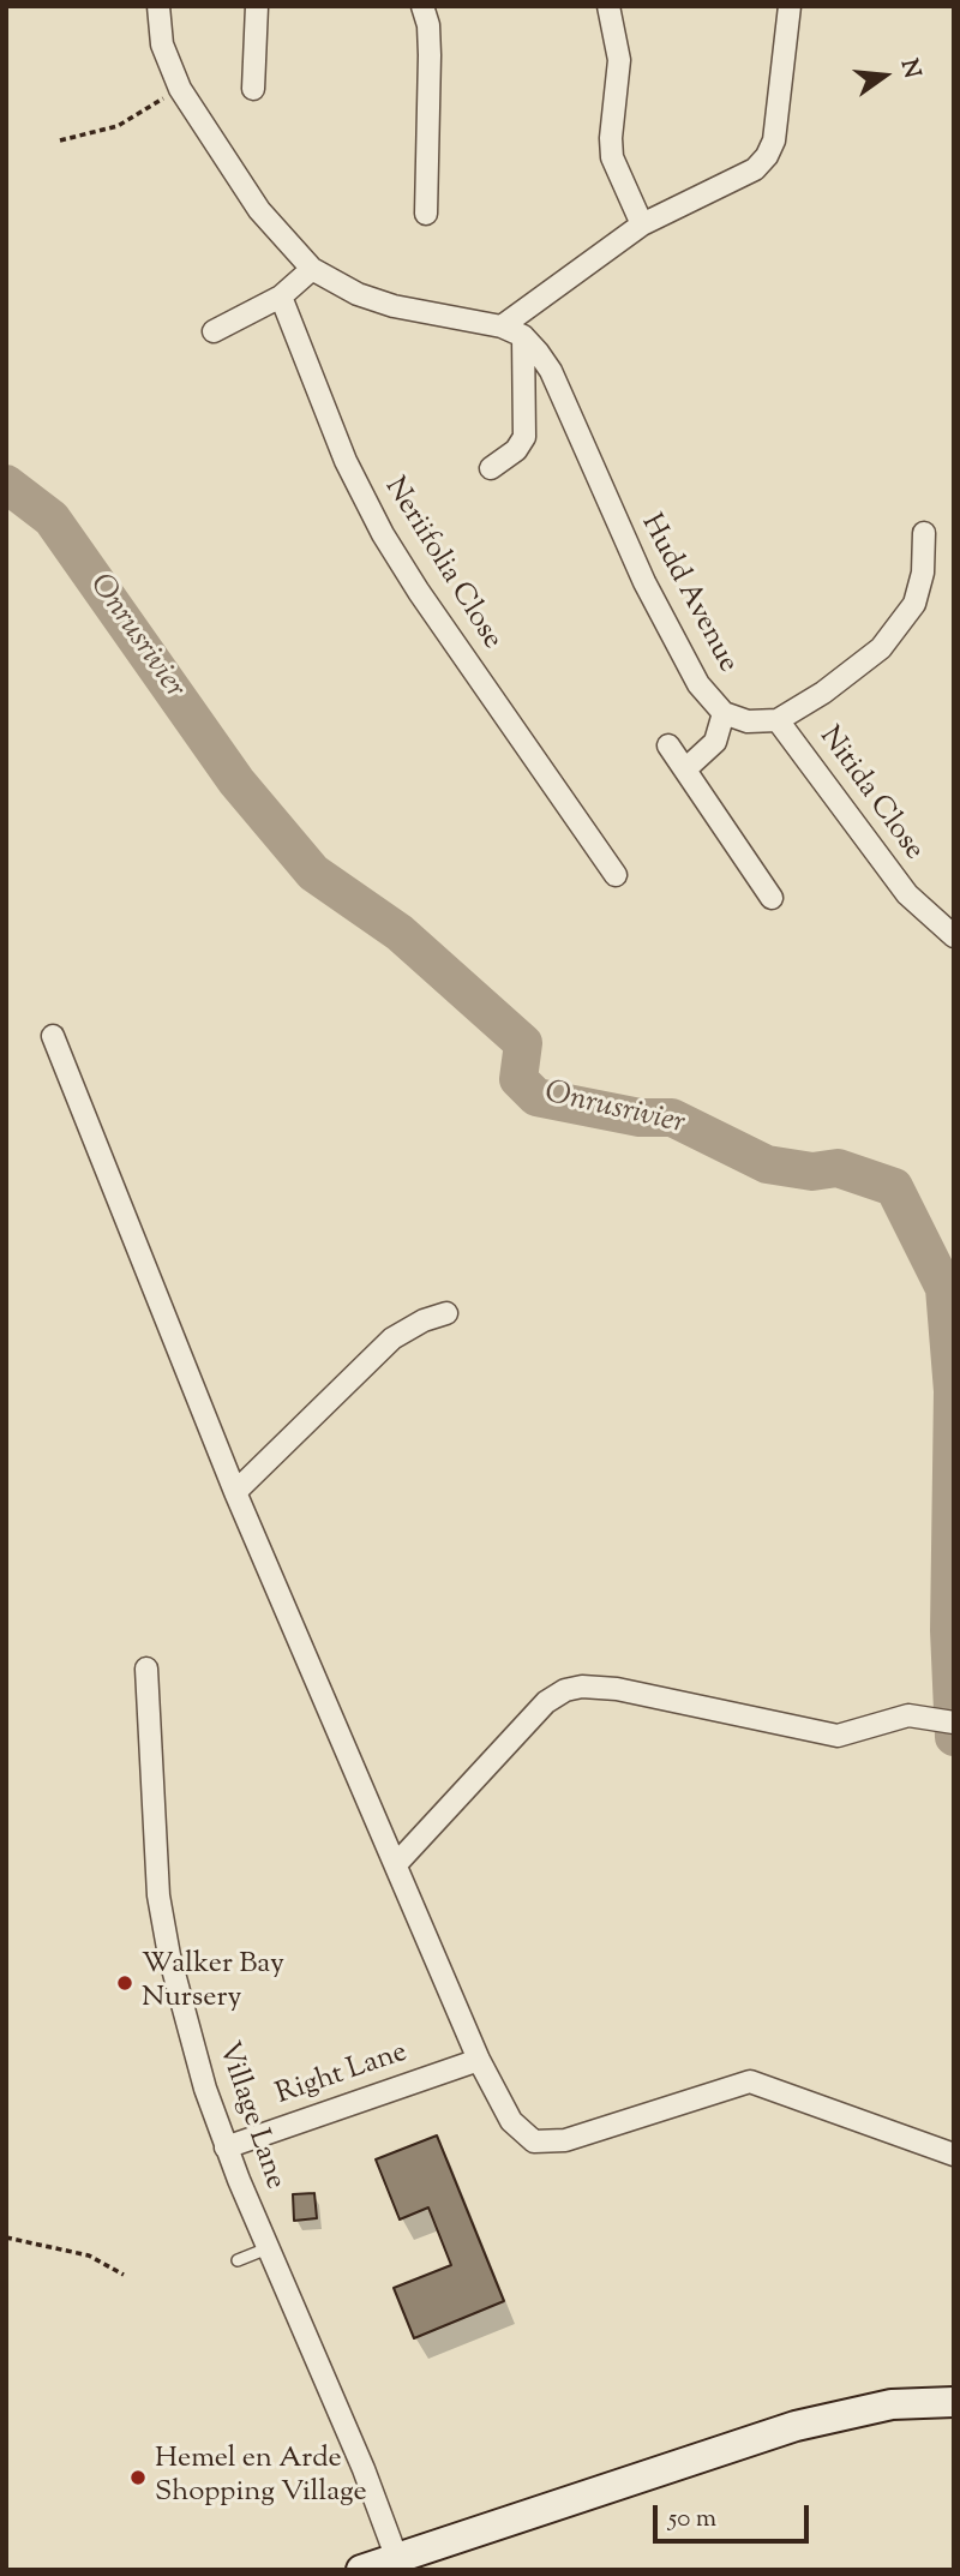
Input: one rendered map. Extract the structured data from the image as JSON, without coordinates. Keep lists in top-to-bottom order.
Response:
{
  "streets": {
    "street": [
      "Neriifolia Close",
      "Hudd Avenue",
      "Nitida Close",
      "Right Lane",
      "Village Lane"
    ]
  },
  "crossings": [
    ["Hudd Avenue", "Nitida Close"],
    ["Right Lane", "Village Lane"]
  ],
  "water": ["Onrusrivier"],
  "places": ["Walker Bay Nursery", "Hemel en Arde Shopping Village"],
  "scale_bar": "50 m",
  "north": "right"
}
